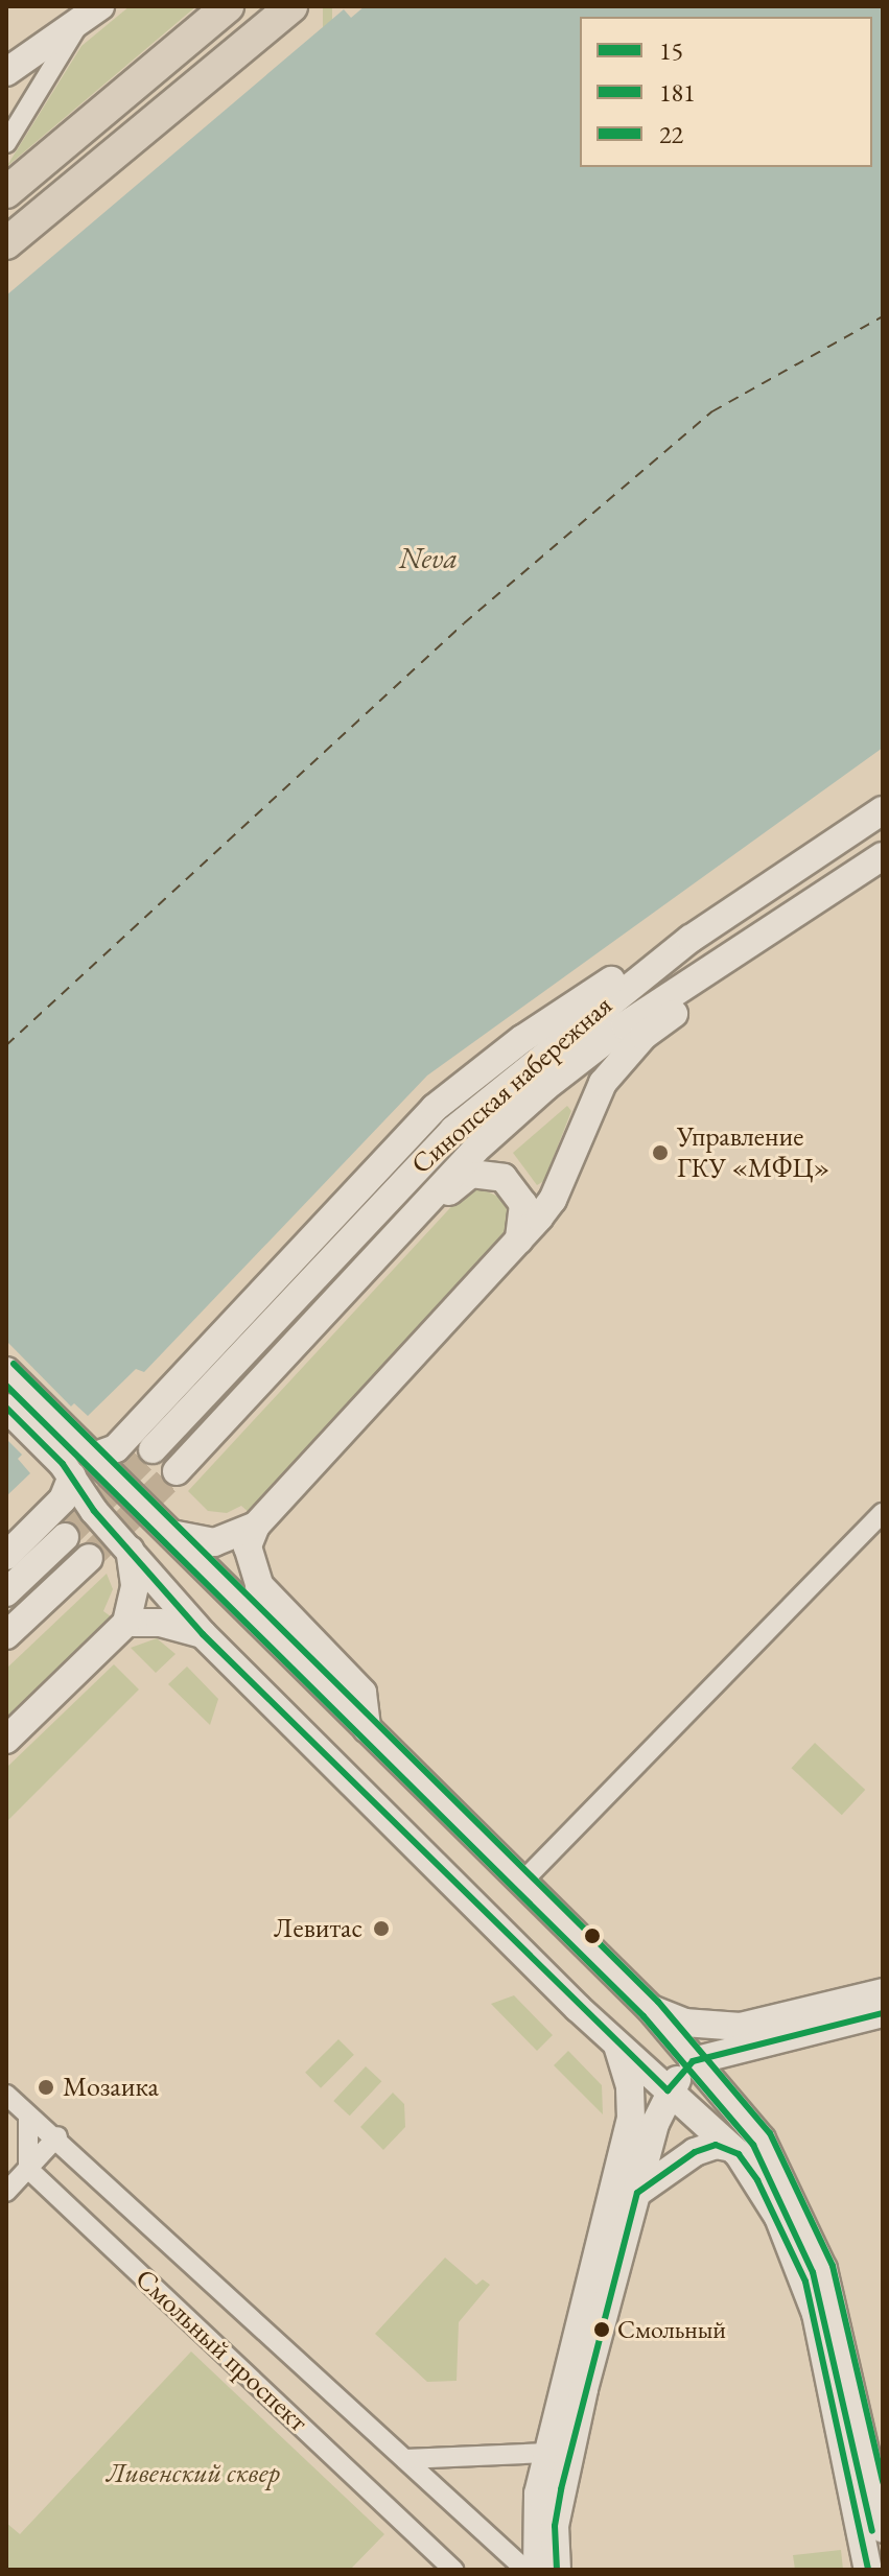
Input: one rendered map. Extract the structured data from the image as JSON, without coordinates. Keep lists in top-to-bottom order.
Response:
{
  "streets": {
    "main road": ["Синопская набережная"],
    "street": ["Смольный проспект"]
  },
  "water": ["Neva"],
  "parks": ["Ливенский сквер"],
  "places": [
    "Управление ГКУ «МФЦ»",
    "Левитас",
    "Мозаика",
    "Смольный"
  ],
  "lines": ["transit line 22", "transit line 181", "transit line 15"],
  "legend": ["15", "181", "22"]
}
